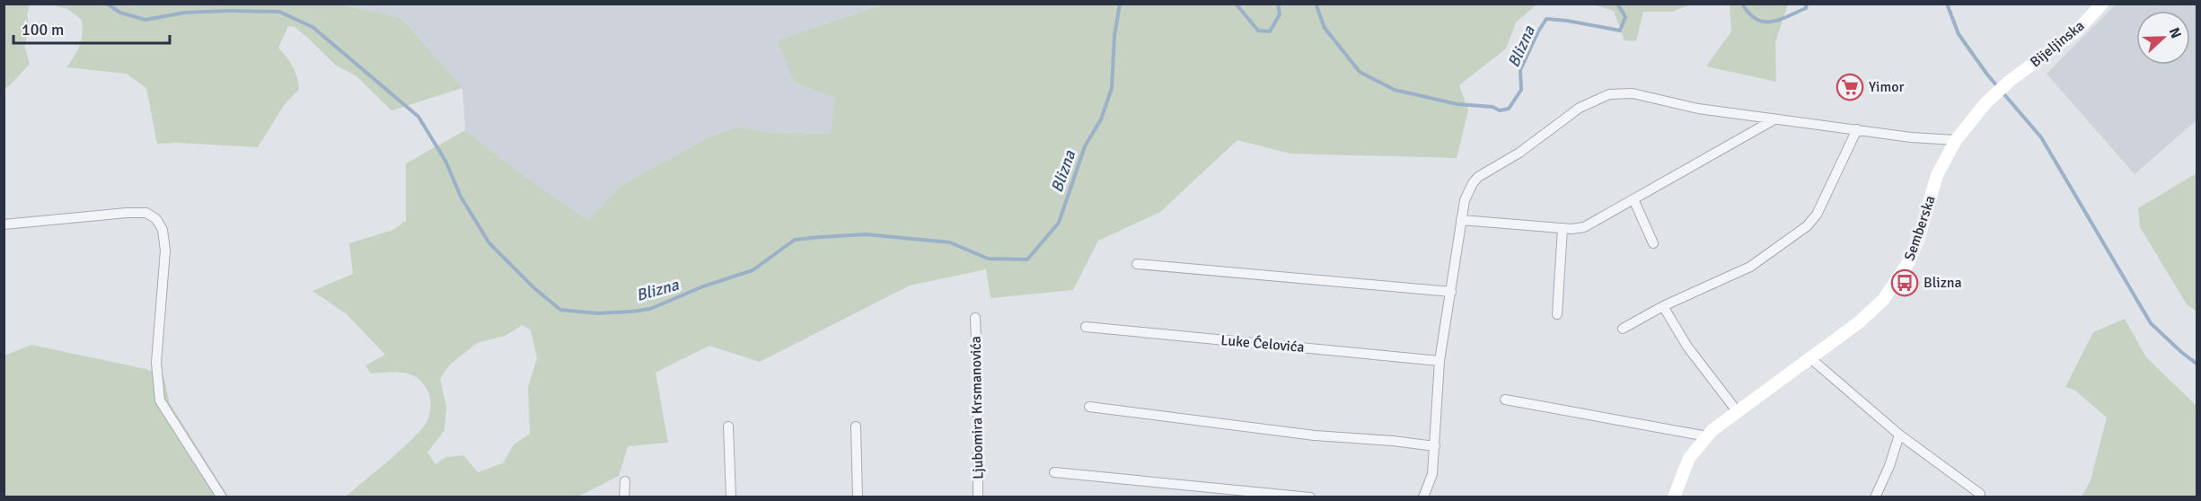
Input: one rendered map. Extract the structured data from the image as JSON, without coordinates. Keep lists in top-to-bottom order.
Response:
{
  "streets": {
    "main road": ["Bijeljinska", "Semberska"],
    "street": ["Luke Ćelovića", "Ljubomira Krsmanovića"]
  },
  "crossings": [
    ["Bijeljinska", "Semberska"]
  ],
  "water": ["Blizna"],
  "places": {
    "supermarket": ["Yimor"],
    "bus stop": ["Blizna"]
  },
  "scale_bar": "100 m",
  "north": "right"
}
